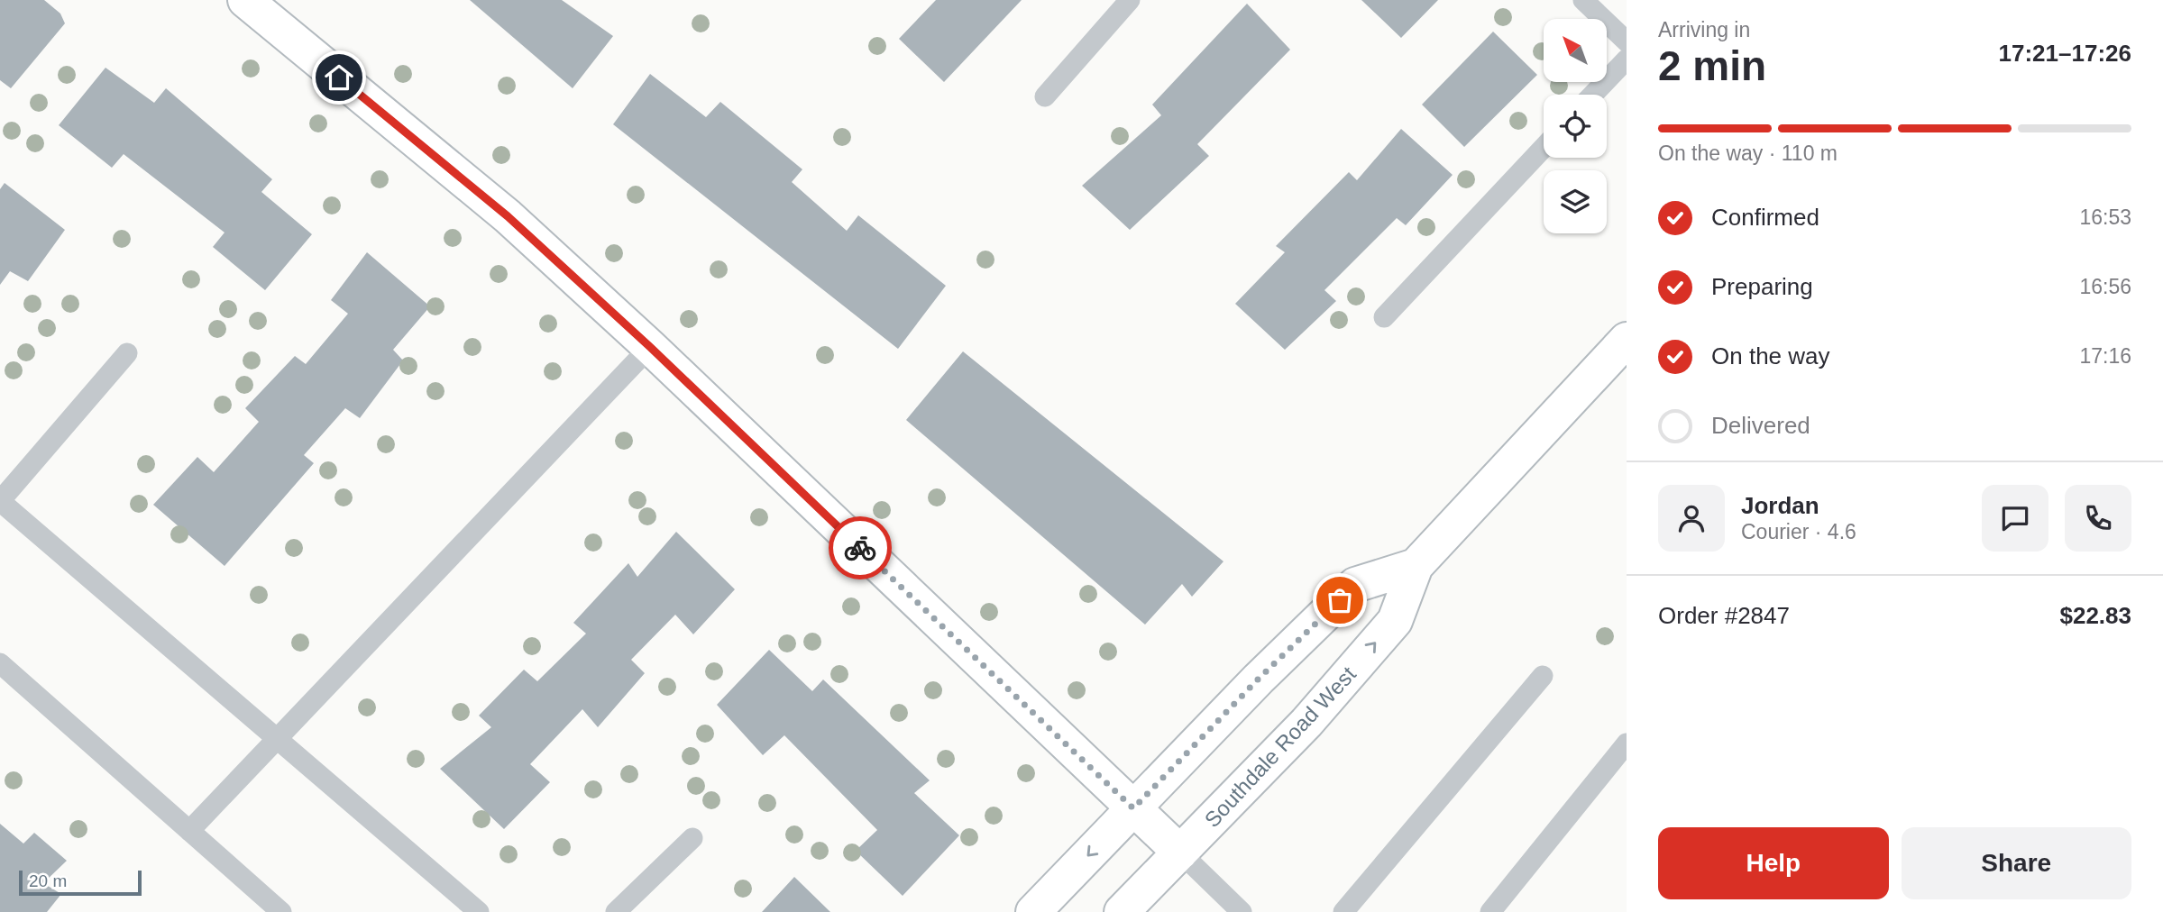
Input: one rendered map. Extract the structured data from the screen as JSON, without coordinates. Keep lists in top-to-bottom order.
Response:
{
  "streets": {
    "main road": ["Southdale Road West"]
  },
  "scale_bar": "20 m",
  "north": "top left",
  "page": {
    "heading": ["2 min", "Arriving in", "17:21–17:26"],
    "panel": [
      "Jordan",
      "Courier · 4.6",
      "Order #2847",
      "$22.83"
    ],
    "bar": "On the way · 110 m",
    "list": [
      ["Confirmed", "16:53"],
      ["Preparing", "16:56"],
      ["On the way", "17:16"],
      "Delivered"
    ],
    "buttons": ["Help", "Share"],
    "scale": "20 m"
  }
}
